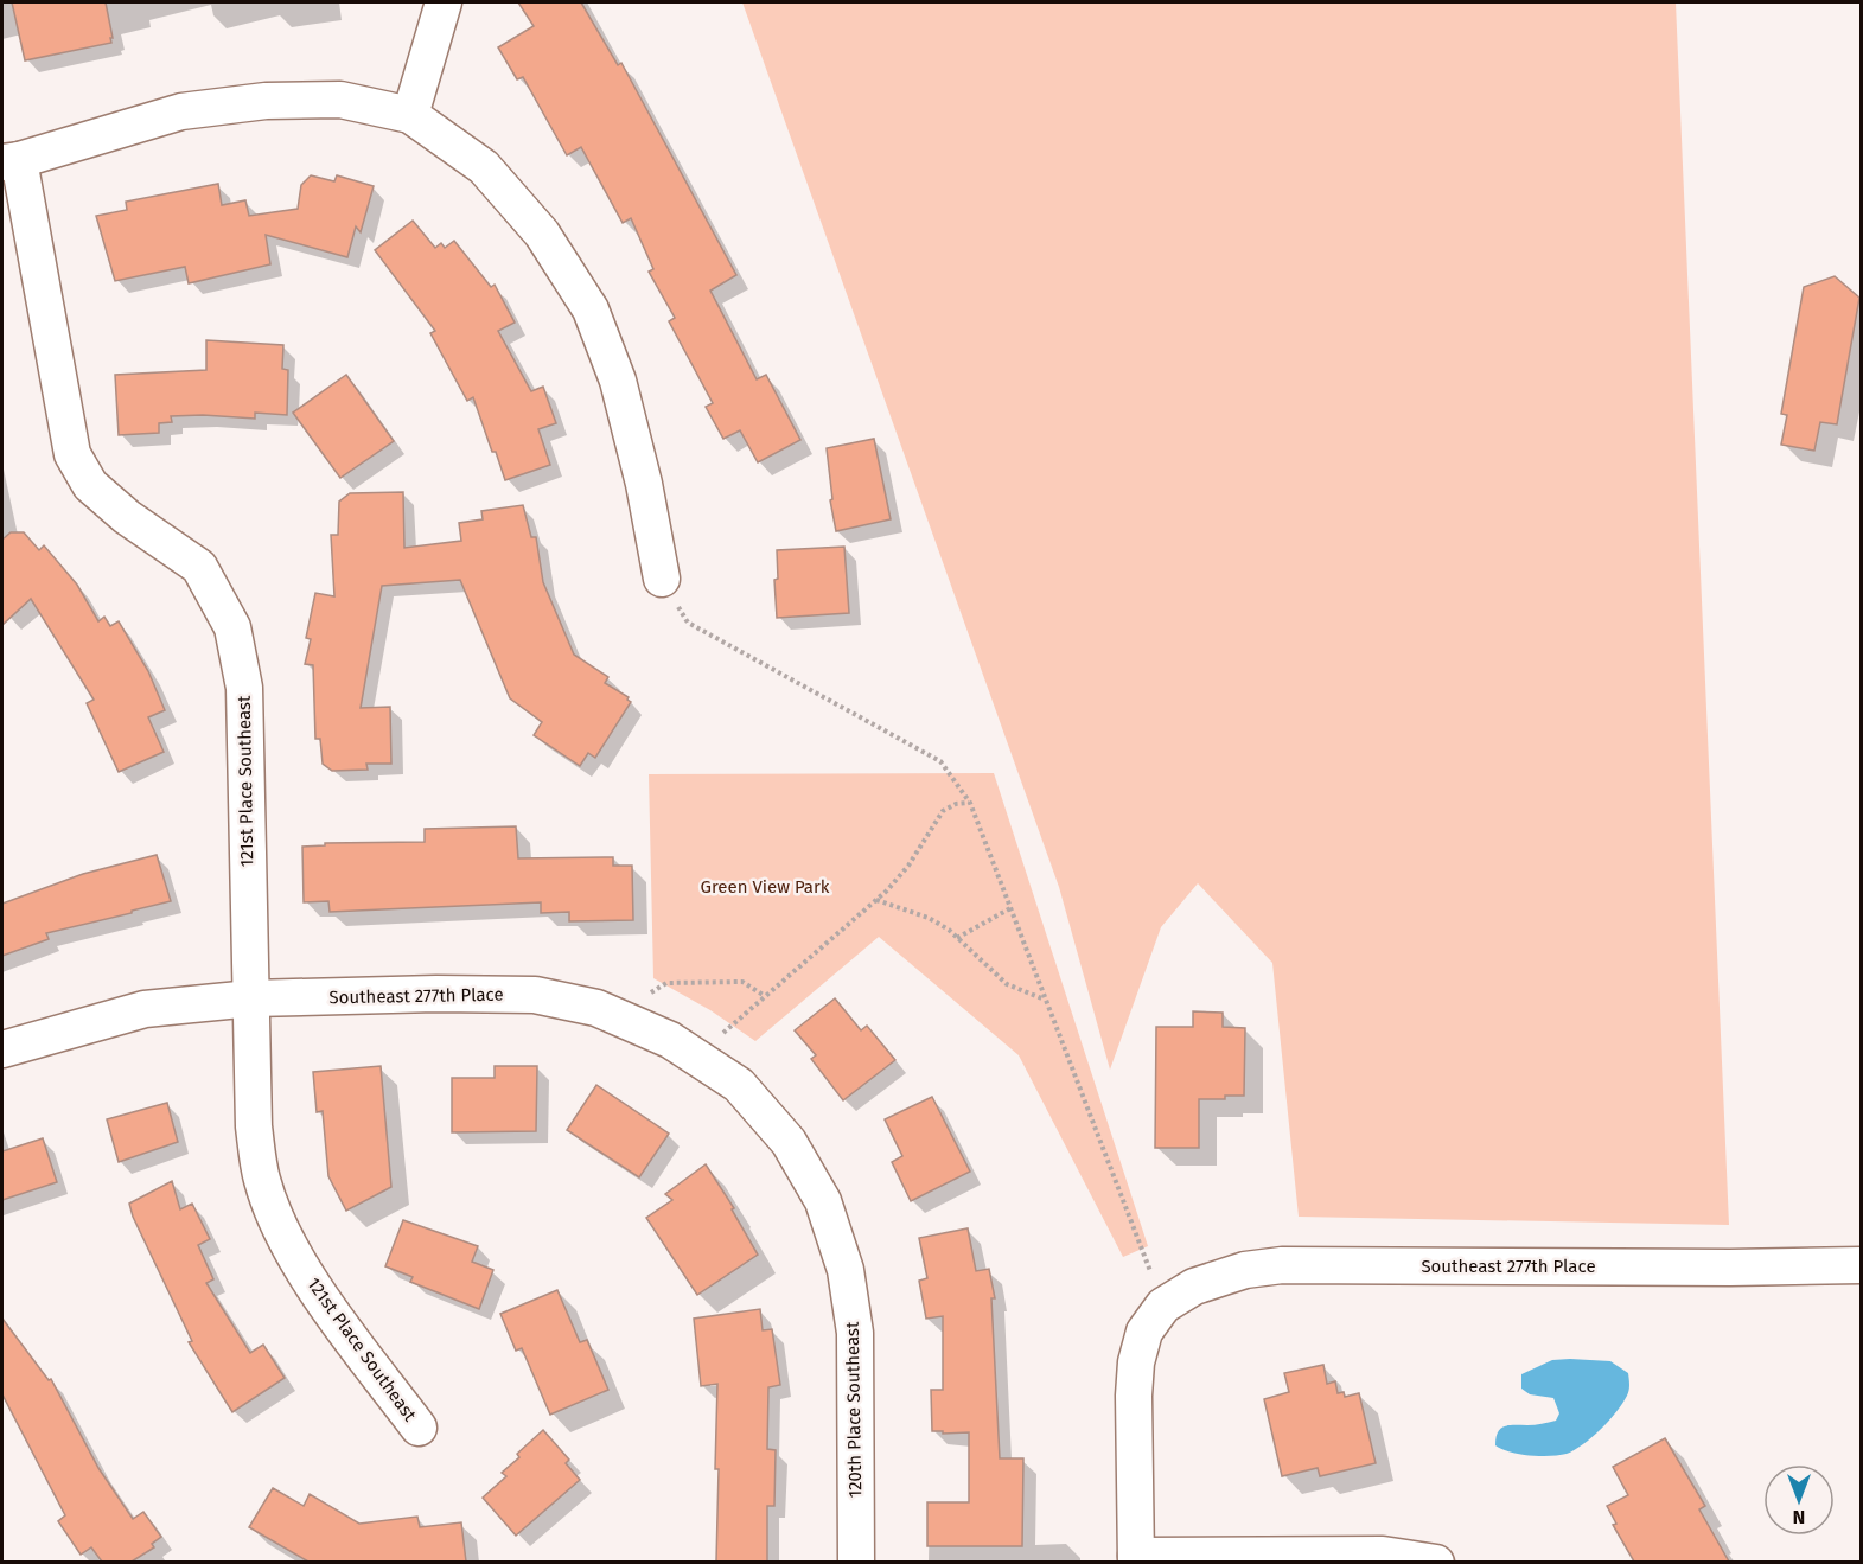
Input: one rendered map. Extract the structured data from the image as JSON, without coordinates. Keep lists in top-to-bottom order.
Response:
{
  "streets": {
    "street": ["121st Place Southeast", "Southeast 277th Place", "120th Place Southeast"]
  },
  "crossings": [
    ["121st Place Southeast", "Southeast 277th Place"],
    ["Southeast 277th Place", "120th Place Southeast"]
  ],
  "parks": ["Green View Park"],
  "north": "bottom"
}
